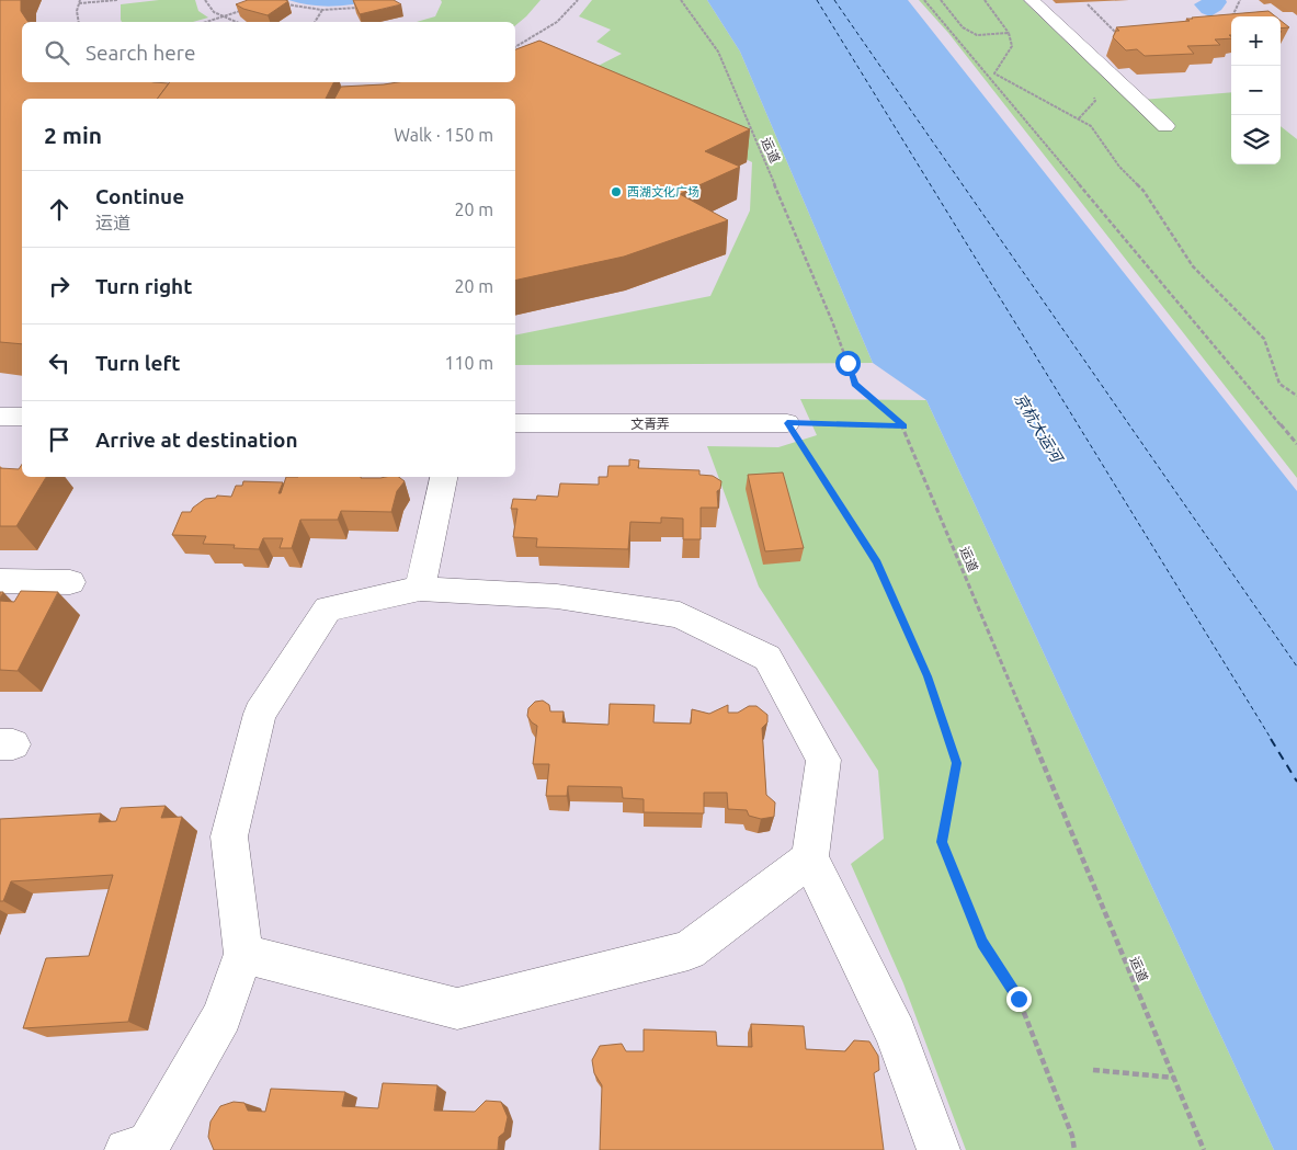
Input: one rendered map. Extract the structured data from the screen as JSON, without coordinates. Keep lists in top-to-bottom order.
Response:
{
  "streets": {
    "street": ["文青弄"],
    "path": ["运道"]
  },
  "water": ["京杭大运河"],
  "places": ["西湖文化广场"],
  "page": {
    "map_buttons": ["+", "−"],
    "search": "Search here",
    "heading": ["2 min", "Walk · 150 m"],
    "list": [
      ["Continue", "运道", "20 m"],
      ["Turn right", "20 m"],
      ["Turn left", "110 m"],
      "Arrive at destination"
    ]
  }
}
